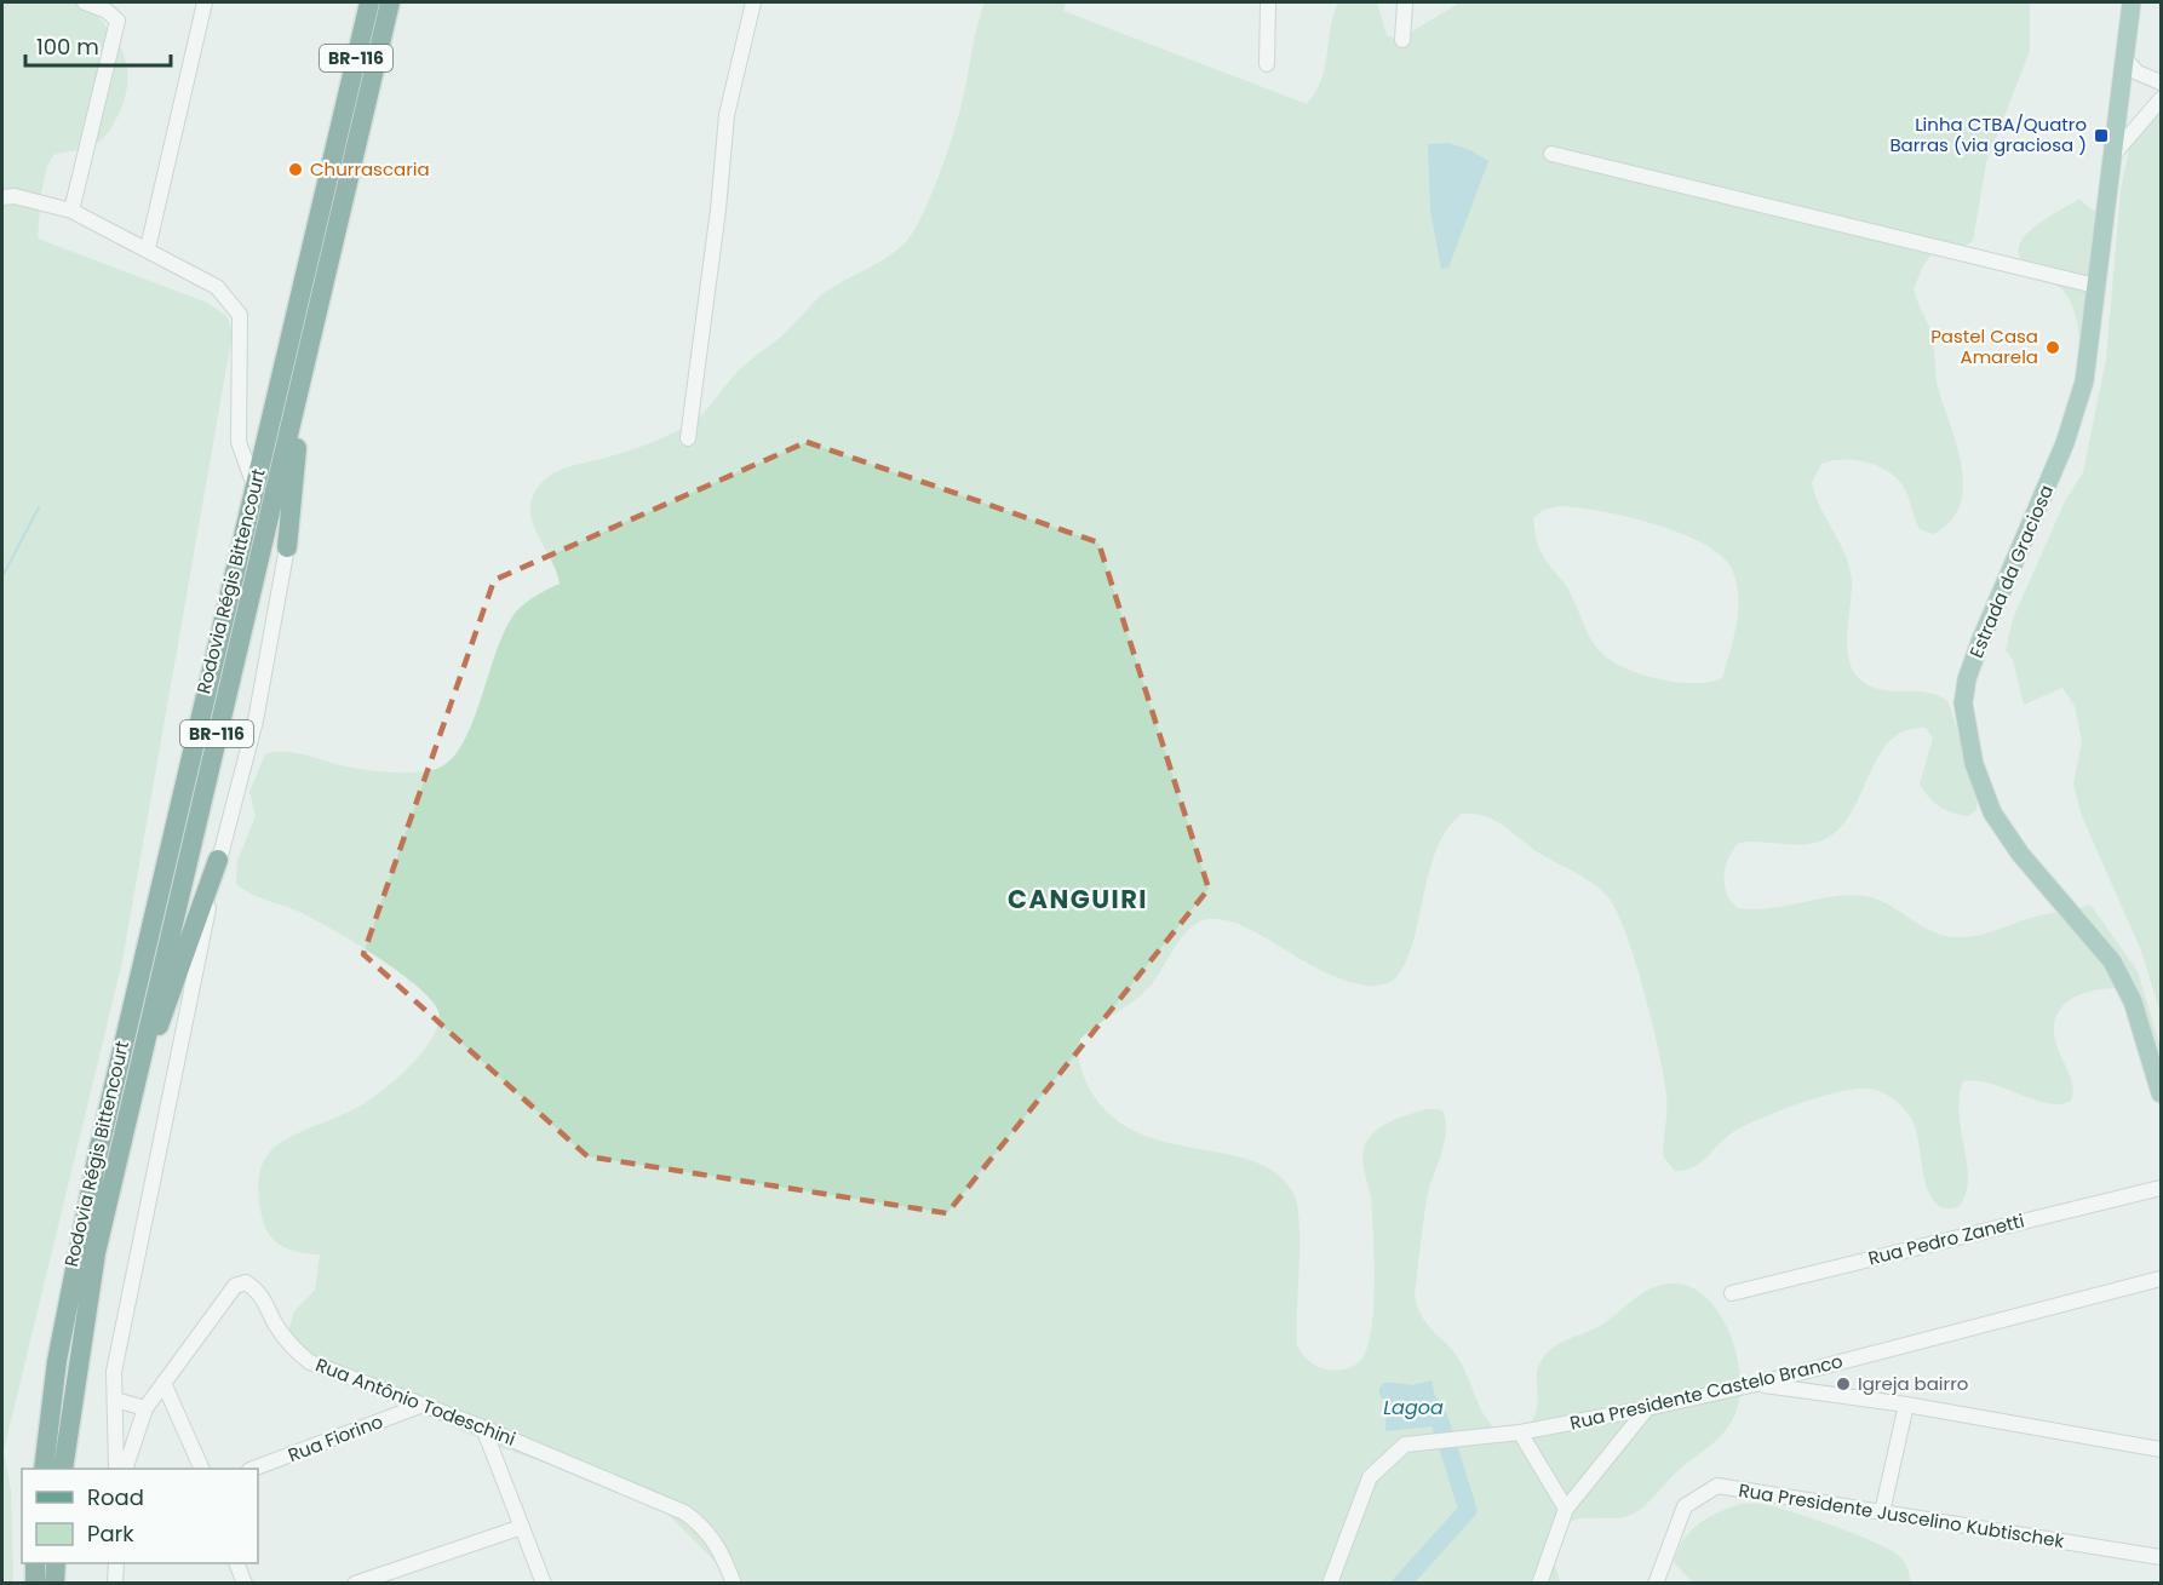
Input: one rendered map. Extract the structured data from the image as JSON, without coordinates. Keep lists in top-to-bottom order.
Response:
{
  "streets": {
    "highway": ["BR-116", "Rodovia Régis Bittencourt"],
    "main road": ["Estrada da Graciosa"],
    "street": [
      "Rua Pedro Zanetti",
      "Rua Presidente Castelo Branco",
      "Rua Antônio Todeschini",
      "Rua Fiorino",
      "Rua Presidente Juscelino Kubtischek"
    ]
  },
  "crossings": [
    ["Rua Antônio Todeschini", "Rua Fiorino"]
  ],
  "districts": ["CANGUIRI"],
  "water": ["Lagoa"],
  "places": {
    "transit": ["Linha CTBA/Quatro Barras (via graciosa )"],
    "other": ["Churrascaria", "Pastel Casa Amarela", "Igreja bairro"]
  },
  "legend": ["Road", "Park"],
  "scale_bar": "100 m"
}
